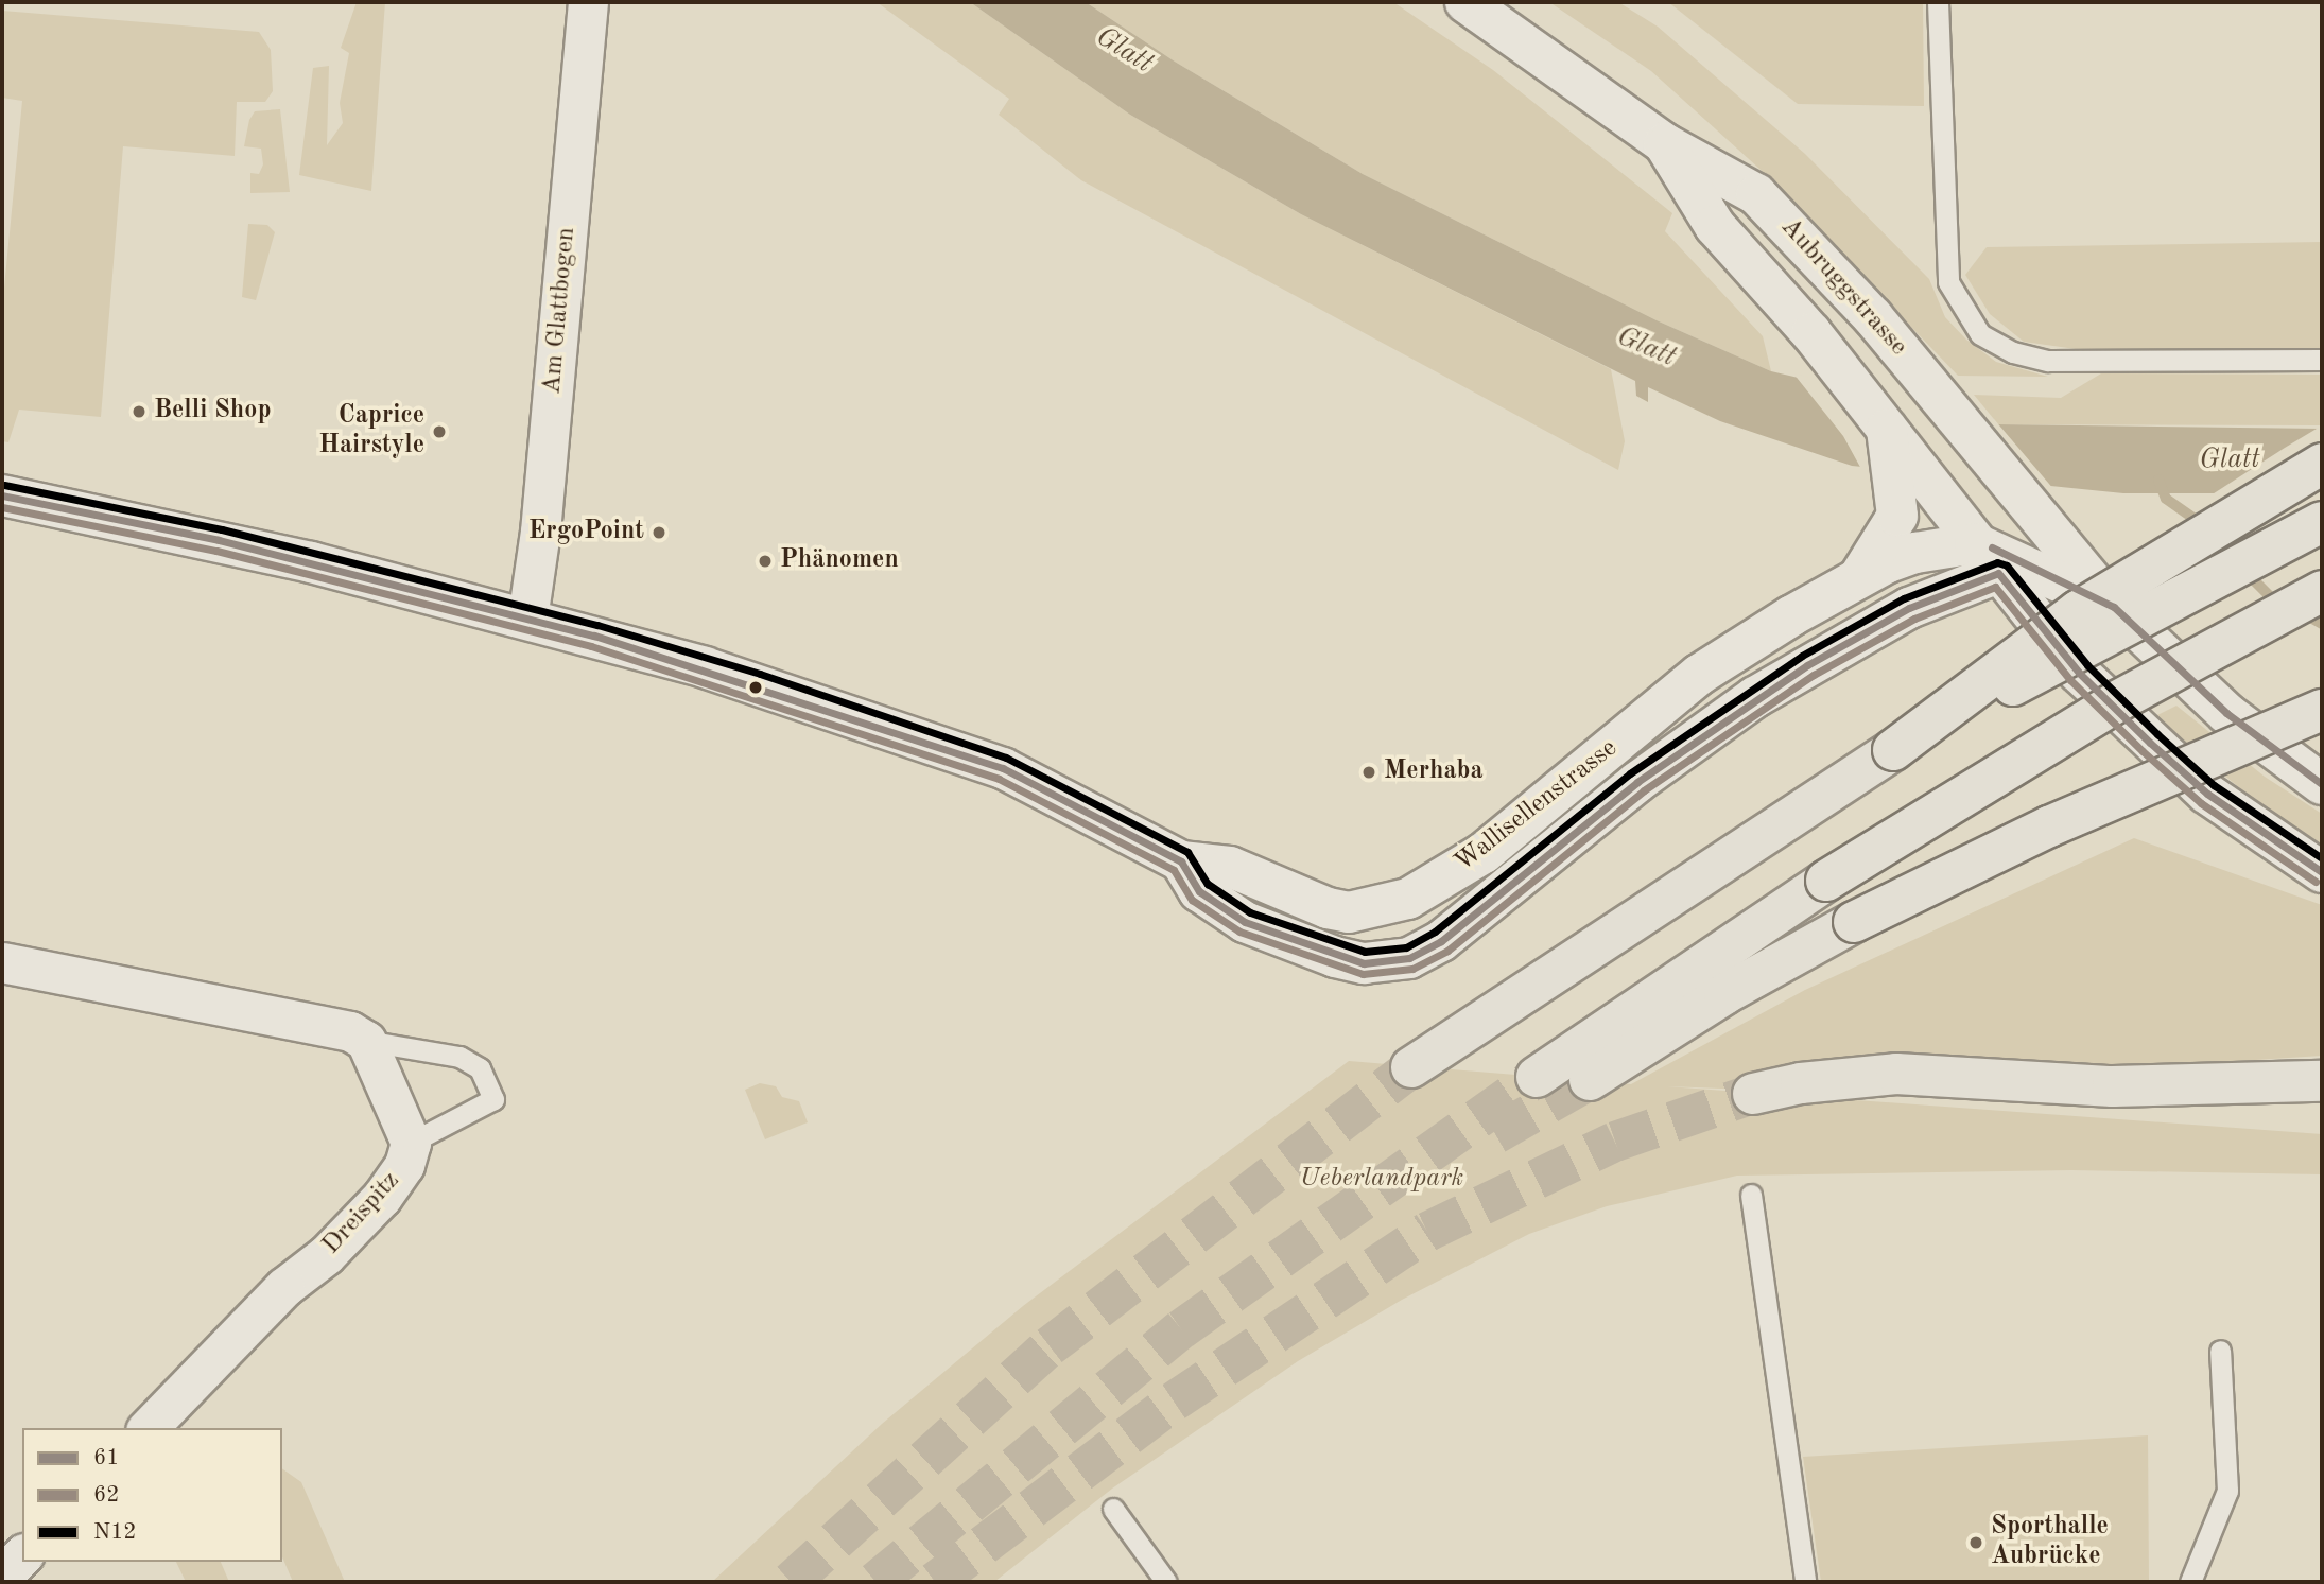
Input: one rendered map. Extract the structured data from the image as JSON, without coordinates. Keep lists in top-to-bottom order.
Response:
{
  "streets": {
    "street": [
      "Aubruggstrasse",
      "Am Glattbogen",
      "Wallisellenstrasse",
      "Dreispitz"
    ]
  },
  "crossings": [
    ["Aubruggstrasse", "Wallisellenstrasse"],
    ["Am Glattbogen", "Wallisellenstrasse"]
  ],
  "water": ["Glatt"],
  "parks": ["Ueberlandpark"],
  "places": [
    "Belli Shop",
    "Caprice Hairstyle",
    "ErgoPoint",
    "Phänomen",
    "Merhaba",
    "Sporthalle Aubrücke"
  ],
  "lines": ["transit line N12", "transit line 61", "transit line 62"],
  "legend": ["61", "62", "N12"]
}
